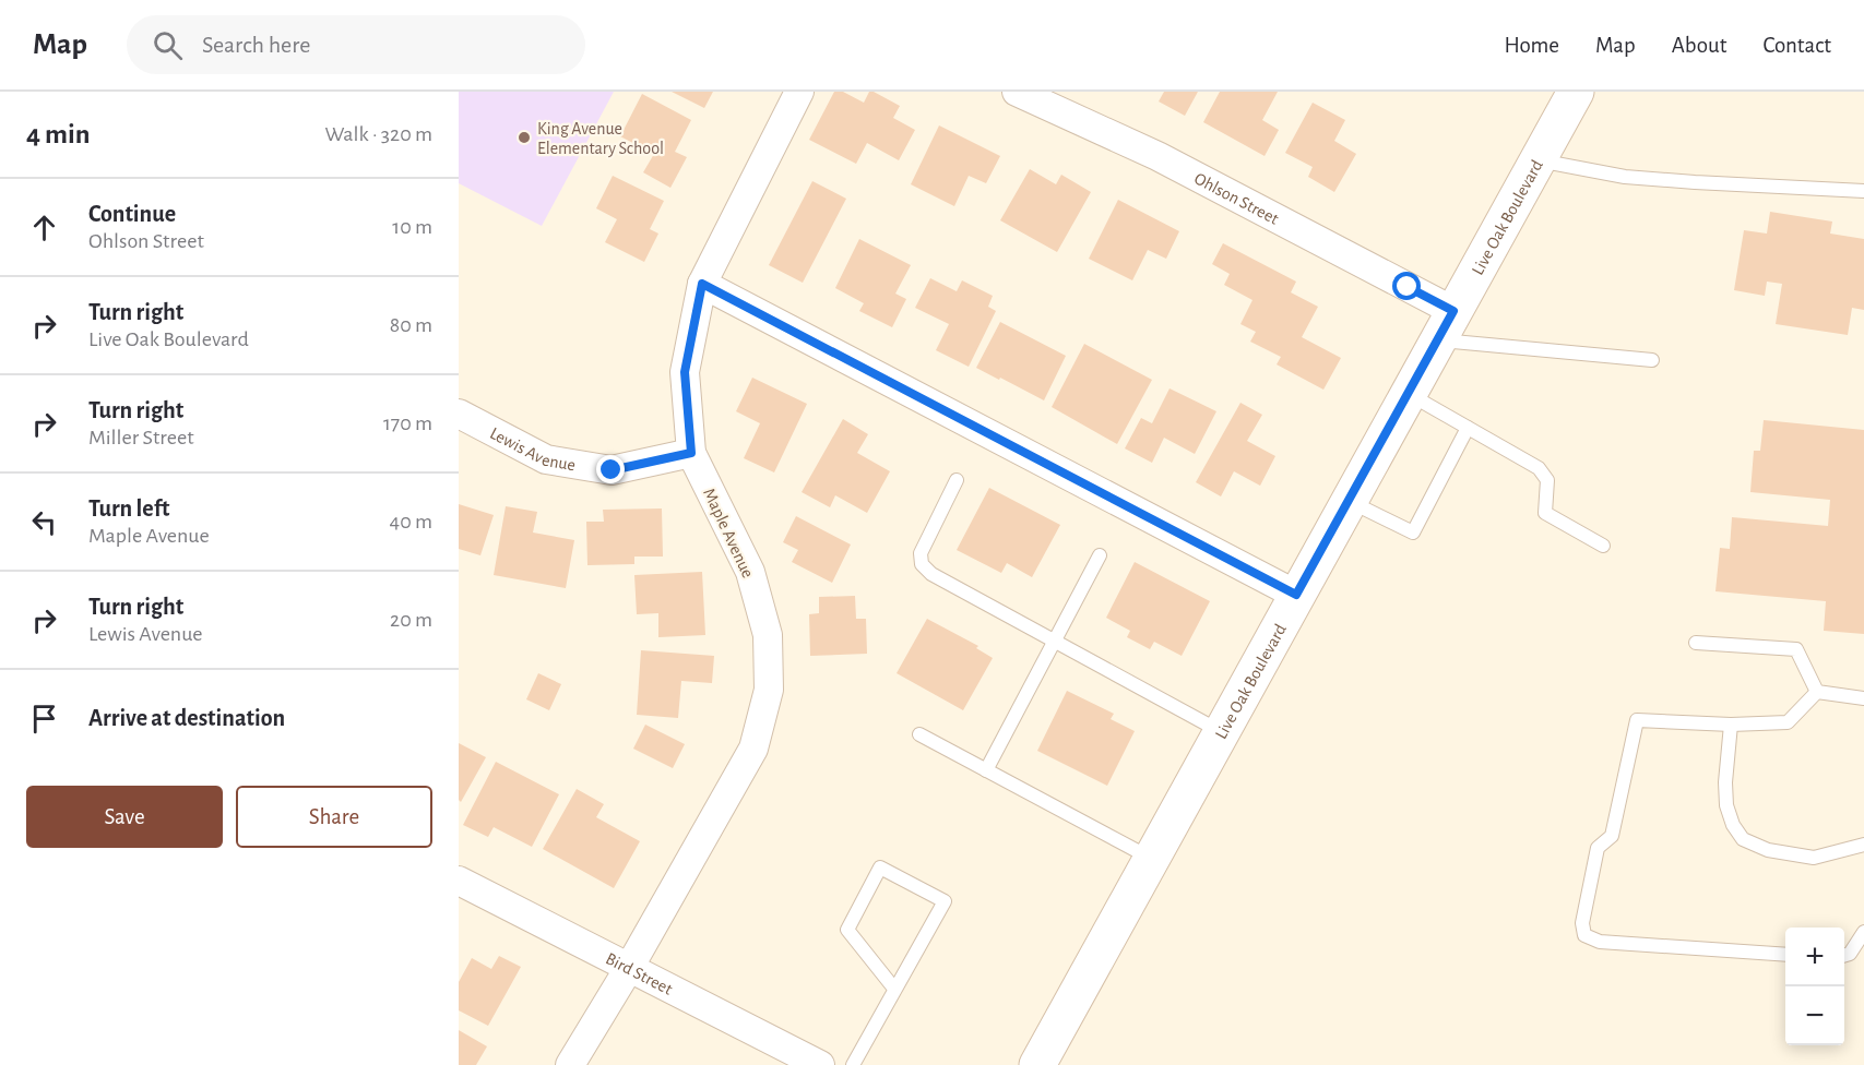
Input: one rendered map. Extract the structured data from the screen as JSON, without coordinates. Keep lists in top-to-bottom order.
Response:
{
  "streets": {
    "main road": ["Live Oak Boulevard"],
    "street": [
      "Ohlson Street",
      "Lewis Avenue",
      "Maple Avenue",
      "Bird Street"
    ]
  },
  "crossings": [
    ["Ohlson Street", "Live Oak Boulevard"],
    ["Lewis Avenue", "Maple Avenue"],
    ["Maple Avenue", "Bird Street"]
  ],
  "places": ["King Avenue Elementary School"],
  "page": {
    "header": "Map",
    "search": "Search here",
    "nav": [
      "Home",
      "Map",
      "About",
      "Contact"
    ],
    "heading": ["4 min", "Walk · 320 m"],
    "list": [
      ["Continue", "Ohlson Street", "10 m"],
      ["Turn right", "Live Oak Boulevard", "80 m"],
      ["Turn right", "Miller Street", "170 m"],
      ["Turn left", "Maple Avenue", "40 m"],
      ["Turn right", "Lewis Avenue", "20 m"],
      "Arrive at destination"
    ],
    "buttons": ["Save", "Share"],
    "map_buttons": ["+", "−"]
  }
}
